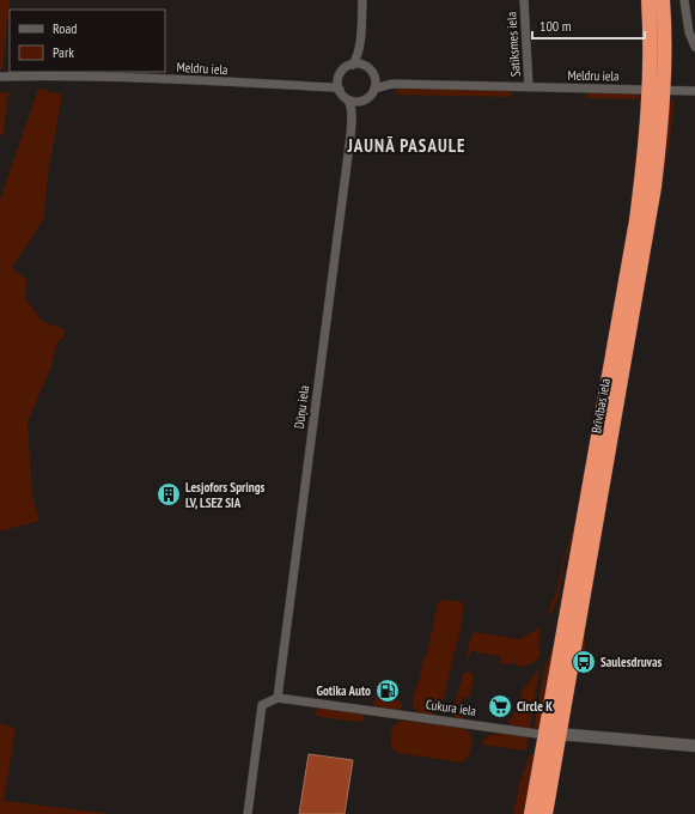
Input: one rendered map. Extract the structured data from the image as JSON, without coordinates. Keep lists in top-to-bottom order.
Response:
{
  "streets": {
    "highway": ["Brīvības iela"],
    "main road": ["Cukura iela"],
    "street": ["Satiksmes iela", "Meldru iela", "Dūņu iela"]
  },
  "crossings": [
    ["Satiksmes iela", "Meldru iela"],
    ["Meldru iela", "Brīvības iela"],
    ["Meldru iela", "Dūņu iela"],
    ["Brīvības iela", "Cukura iela"],
    ["Dūņu iela", "Cukura iela"]
  ],
  "districts": ["JAUNĀ PASAULE"],
  "places": {
    "building": ["Lesjofors Springs LV, LSEZ SIA"],
    "bus stop": ["Saulesdruvas"],
    "fuel station": ["Gotika Auto"],
    "supermarket": ["Circle K"]
  },
  "legend": ["Road", "Park"],
  "scale_bar": "100 m"
}
